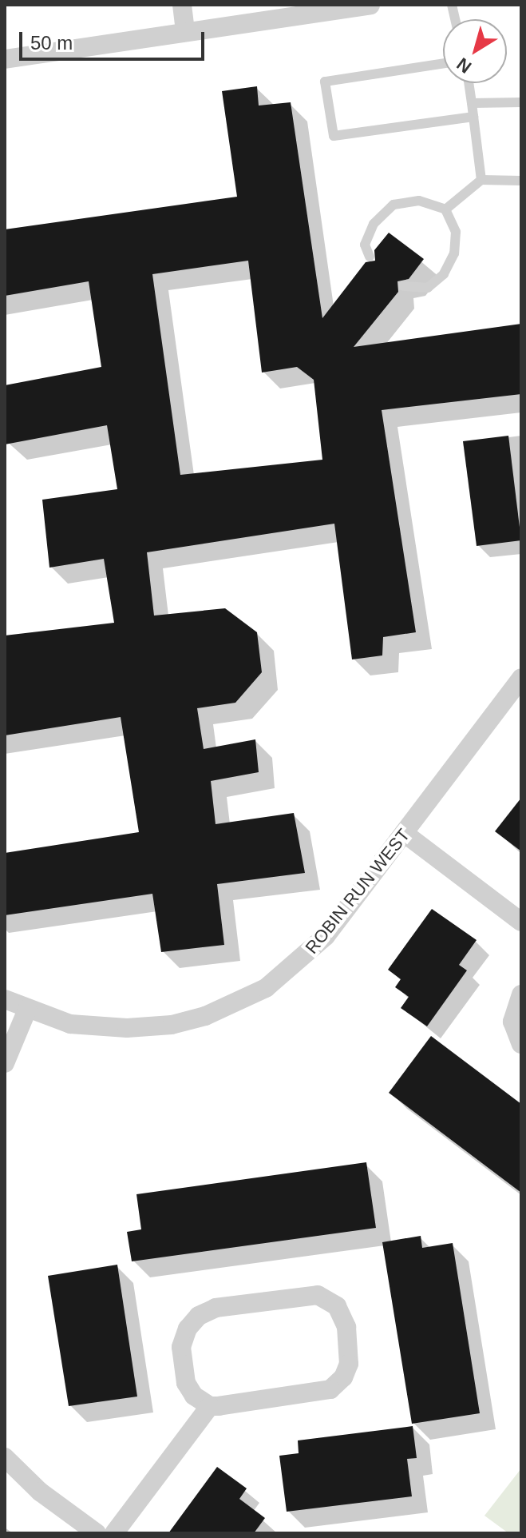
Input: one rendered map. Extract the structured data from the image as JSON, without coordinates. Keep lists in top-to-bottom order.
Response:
{
  "streets": {
    "street": ["ROBIN RUN WEST"]
  },
  "scale_bar": "50 m",
  "north": "bottom left"
}
